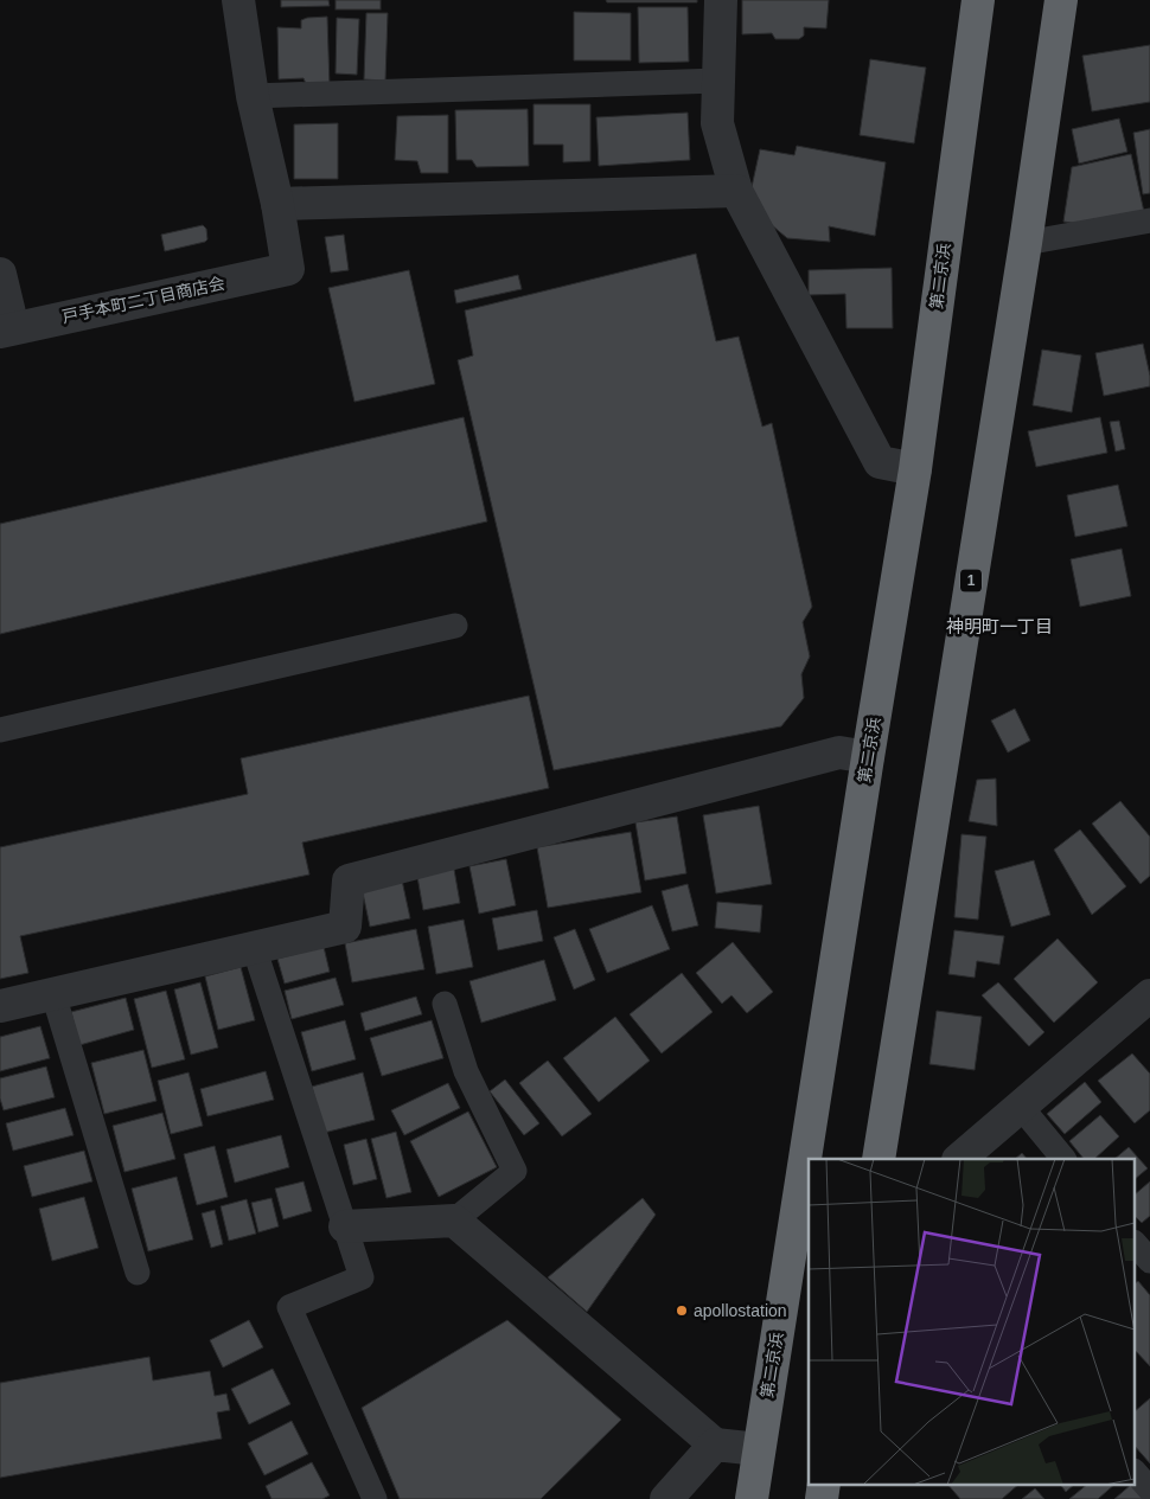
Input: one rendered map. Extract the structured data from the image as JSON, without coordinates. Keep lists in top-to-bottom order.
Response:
{
  "streets": {
    "highway": ["第二京浜", "1"],
    "street": ["戸手本町二丁目商店会"]
  },
  "districts": ["神明町一丁目"],
  "places": ["apollostation"]
}
